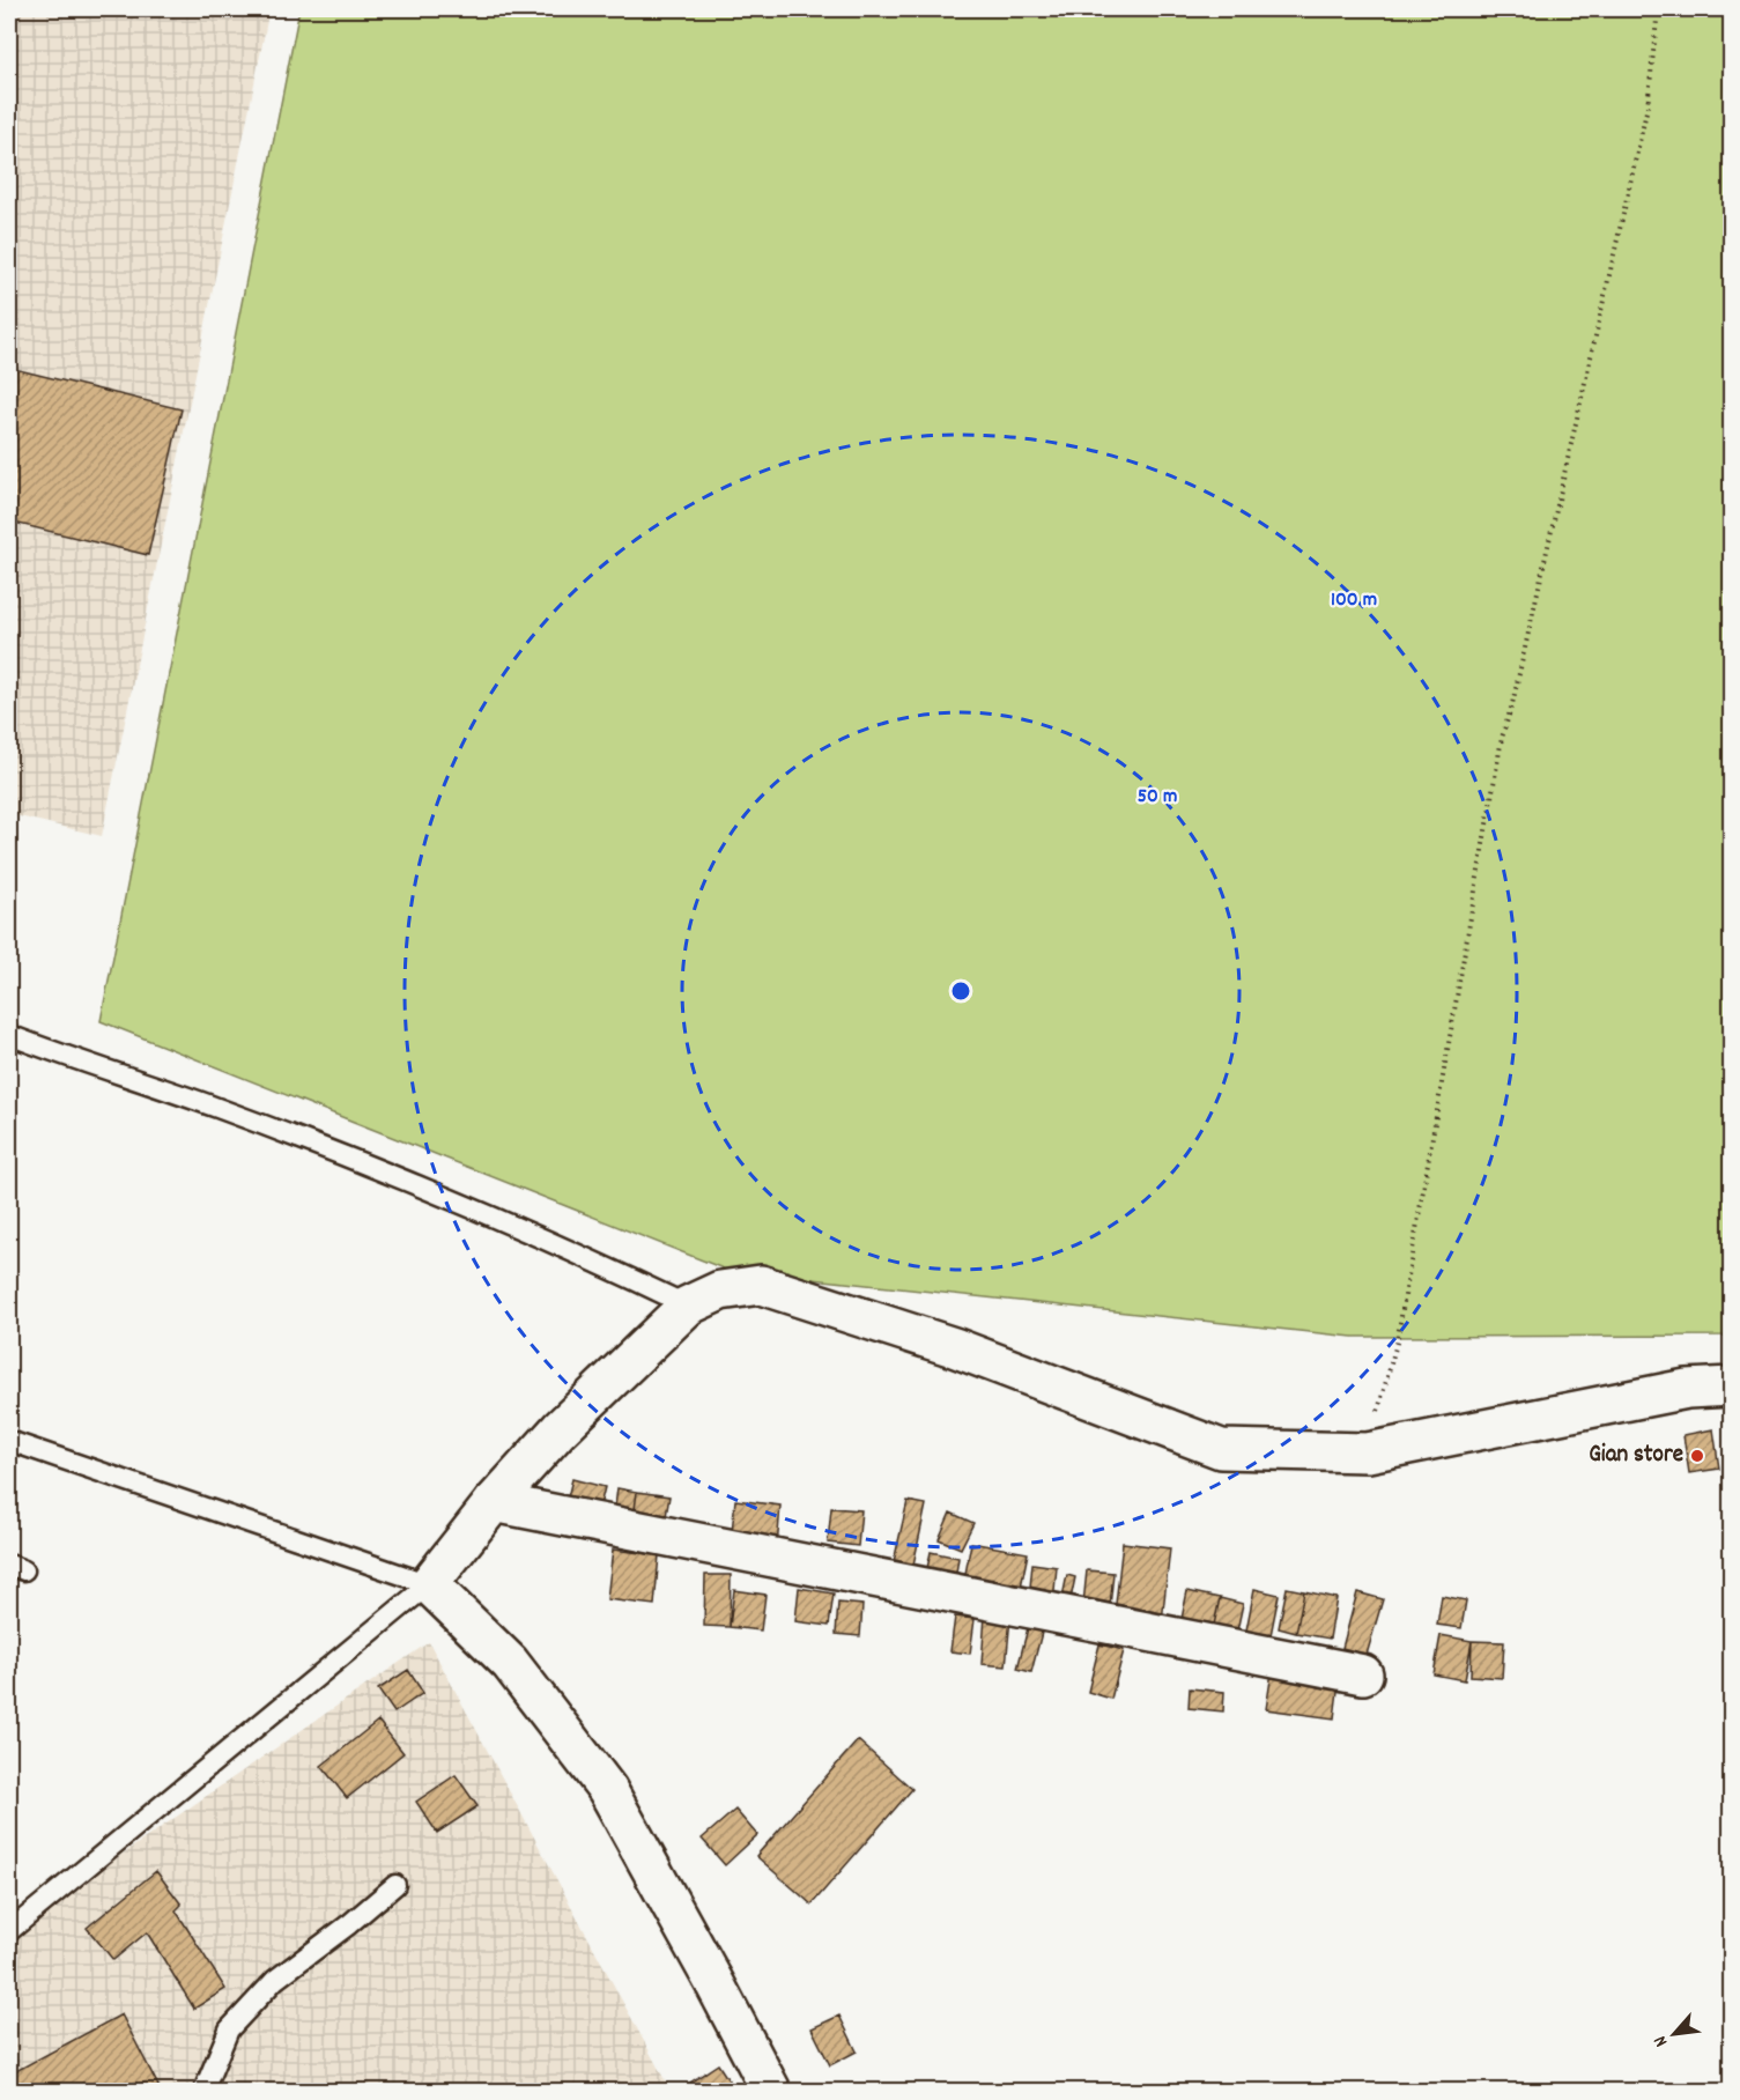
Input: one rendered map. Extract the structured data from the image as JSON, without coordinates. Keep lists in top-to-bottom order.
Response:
{
  "places": ["Gian store"],
  "north": "bottom left",
  "rings": ["100 m", "50 m"]
}
